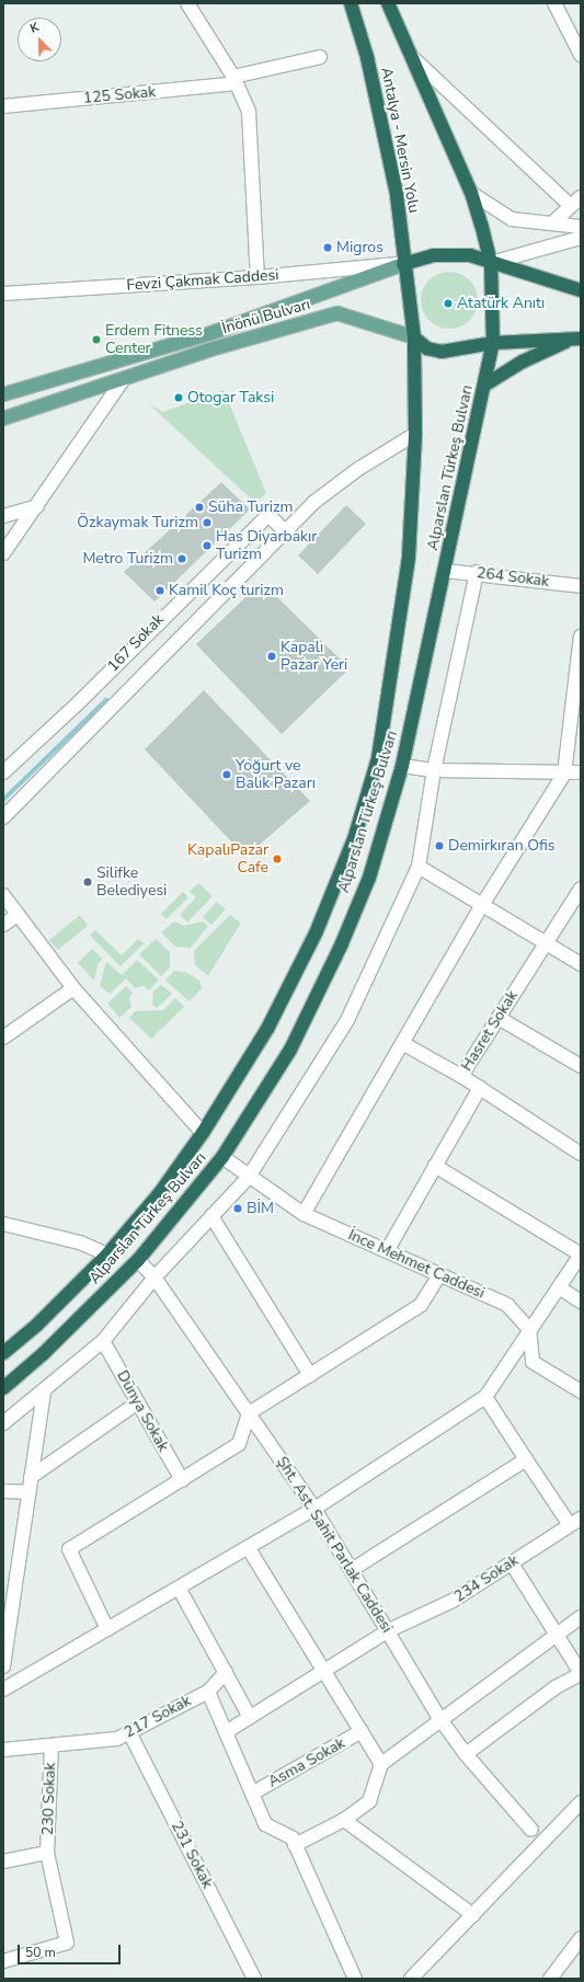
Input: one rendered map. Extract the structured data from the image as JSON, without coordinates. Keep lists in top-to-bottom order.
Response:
{
  "streets": {
    "highway": ["Antalya - Mersin Yolu", "Alparslan Türkeş Bulvarı"],
    "main road": ["İnönü Bulvarı"],
    "street": [
      "125 Sokak",
      "Fevzi Çakmak Caddesi",
      "264 Sokak",
      "167 Sokak",
      "Hasret Sokak",
      "İnce Mehmet Caddesi",
      "Dünya Sokak",
      "Şht. Ast. Sahit Parlak Caddesi",
      "234 Sokak",
      "217 Sokak",
      "Asma Sokak",
      "230 Sokak",
      "231 Sokak"
    ]
  },
  "crossings": [
    ["Antalya - Mersin Yolu", "Fevzi Çakmak Caddesi"],
    ["Antalya - Mersin Yolu", "İnönü Bulvarı"],
    ["Antalya - Mersin Yolu", "Alparslan Türkeş Bulvarı"],
    ["Fevzi Çakmak Caddesi", "İnönü Bulvarı"],
    ["Fevzi Çakmak Caddesi", "Alparslan Türkeş Bulvarı"],
    ["İnönü Bulvarı", "Alparslan Türkeş Bulvarı"],
    ["Alparslan Türkeş Bulvarı", "264 Sokak"],
    ["Alparslan Türkeş Bulvarı", "İnce Mehmet Caddesi"],
    ["Alparslan Türkeş Bulvarı", "Şht. Ast. Sahit Parlak Caddesi"],
    ["Şht. Ast. Sahit Parlak Caddesi", "234 Sokak"],
    ["217 Sokak", "230 Sokak"],
    ["217 Sokak", "231 Sokak"]
  ],
  "places": [
    "Migros",
    "Atatürk Anıtı",
    "Erdem Fitness Center",
    "Otogar Taksi",
    "Süha Turizm",
    "Özkaymak Turizm",
    "Has Diyarbakır Turizm",
    "Metro Turizm",
    "Kamil Koç turizm",
    "Kapalı Pazar Yeri",
    "Yoğurt ve Balık Pazarı",
    "Demirkıran Ofis",
    "KapalıPazar Cafe",
    "Silifke Belediyesi",
    "BİM"
  ],
  "scale_bar": "50 m",
  "north": "top left"
}
